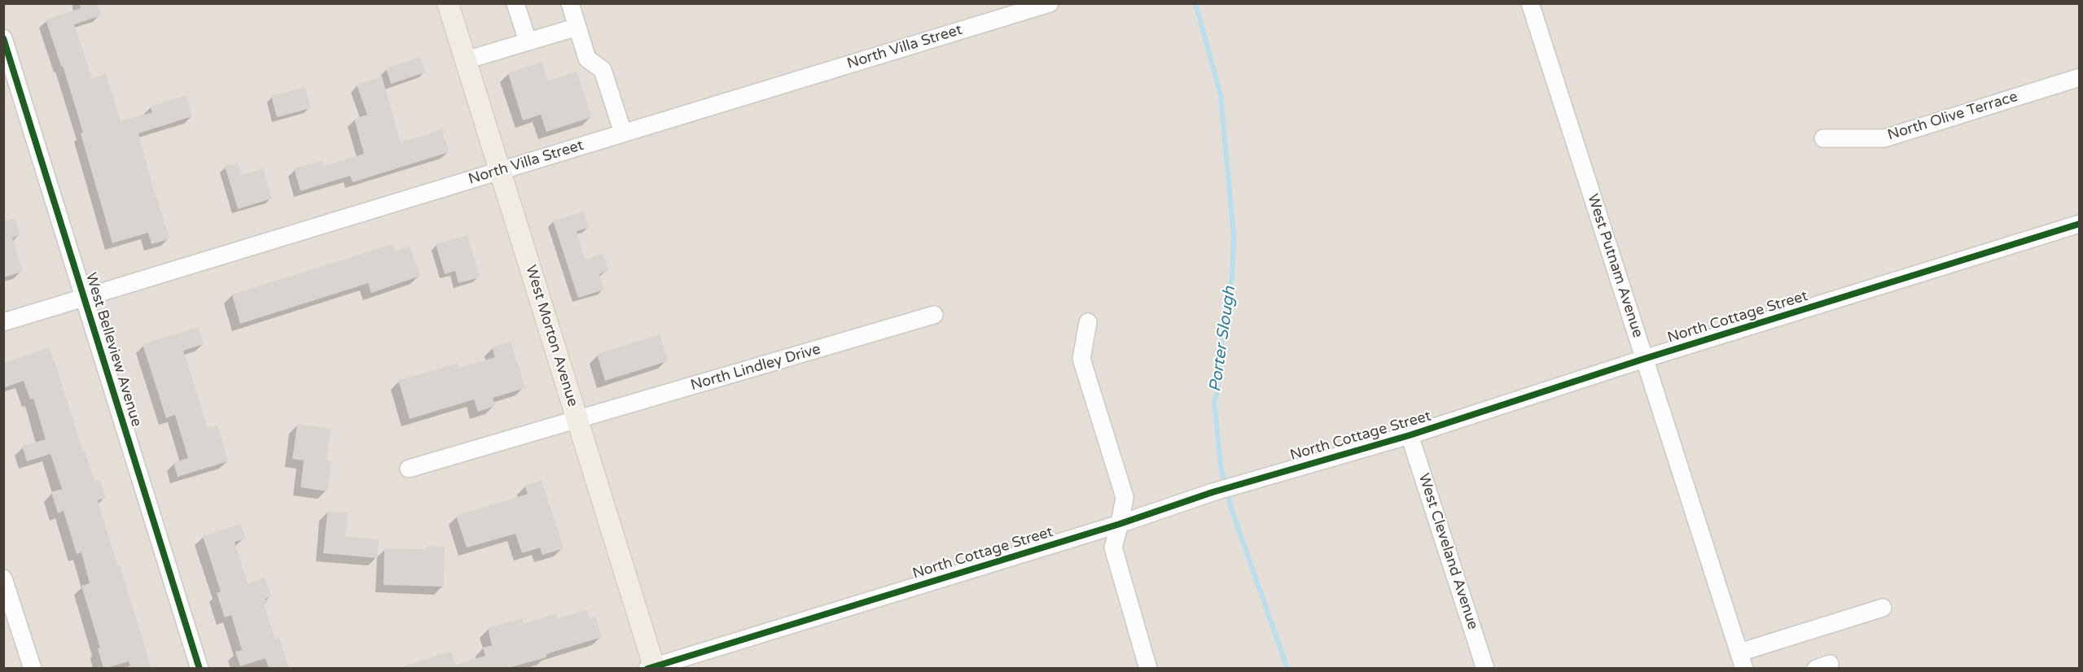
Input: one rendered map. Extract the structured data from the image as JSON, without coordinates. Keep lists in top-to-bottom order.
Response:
{
  "streets": {
    "main road": ["West Morton Avenue"],
    "street": [
      "North Villa Street",
      "North Olive Terrace",
      "West Putnam Avenue",
      "North Cottage Street",
      "West Belleview Avenue",
      "North Lindley Drive",
      "West Cleveland Avenue"
    ]
  },
  "crossings": [
    ["North Villa Street", "West Morton Avenue"],
    ["North Villa Street", "West Belleview Avenue"],
    ["West Putnam Avenue", "North Cottage Street"],
    ["North Cottage Street", "West Morton Avenue"],
    ["North Cottage Street", "West Cleveland Avenue"],
    ["West Morton Avenue", "North Lindley Drive"]
  ],
  "water": ["Porter Slough"]
}
